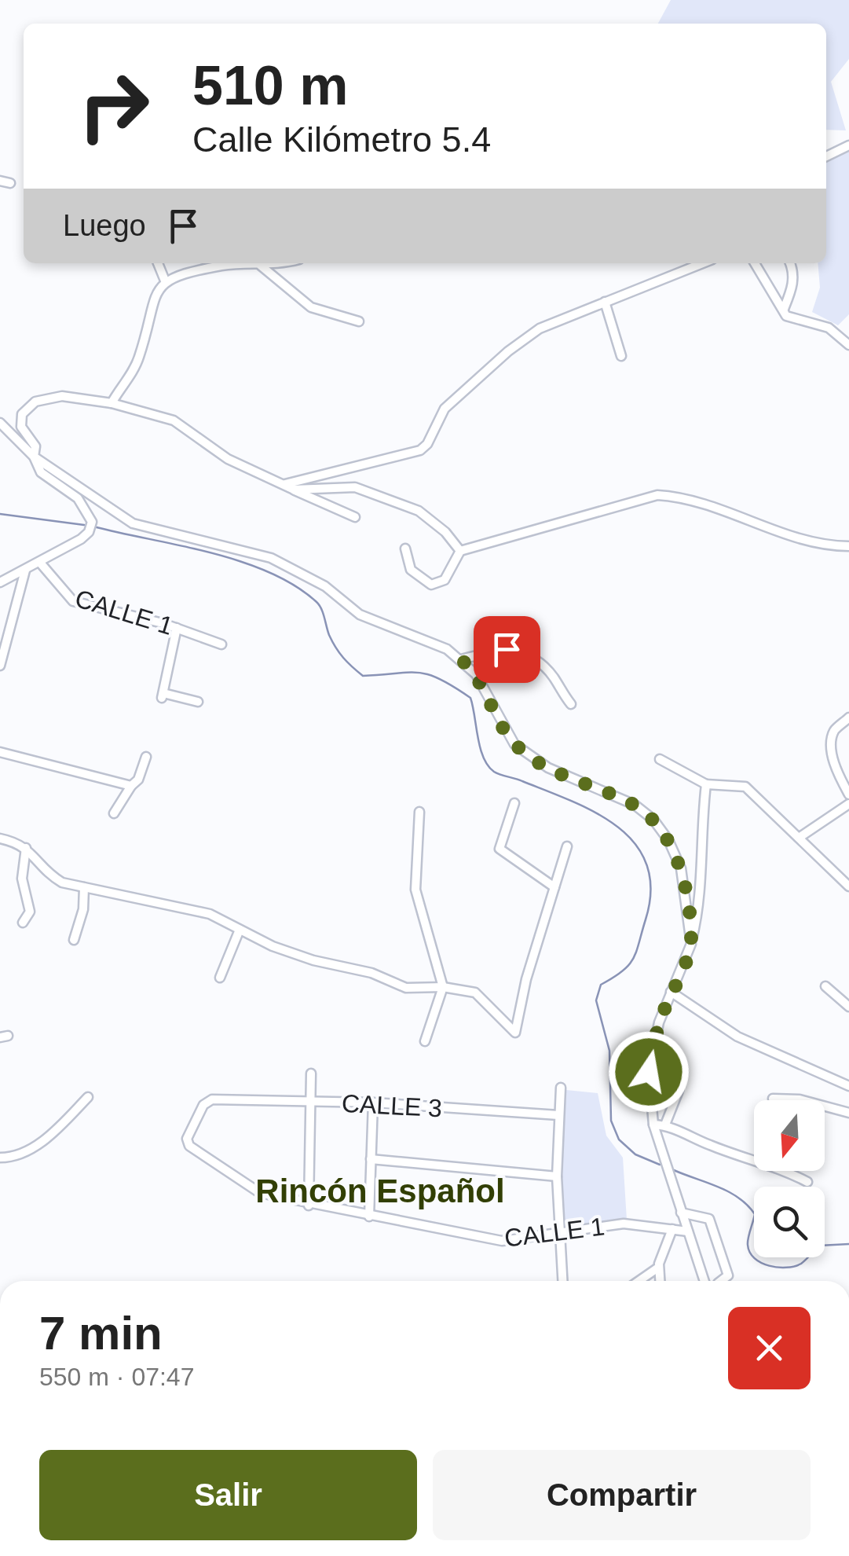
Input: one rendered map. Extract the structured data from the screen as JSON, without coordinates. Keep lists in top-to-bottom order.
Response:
{
  "streets": {
    "street": ["CALLE 1", "CALLE 3"]
  },
  "crossings": [
    ["CALLE 1", "CALLE 3"]
  ],
  "districts": ["Rincón Español"],
  "north": "bottom",
  "page": {
    "turn": ["510 m", "Calle Kilómetro 5.4"],
    "then": "Luego",
    "heading": ["7 min", "550 m · 07:47"],
    "buttons": ["Salir", "Compartir"]
  }
}
